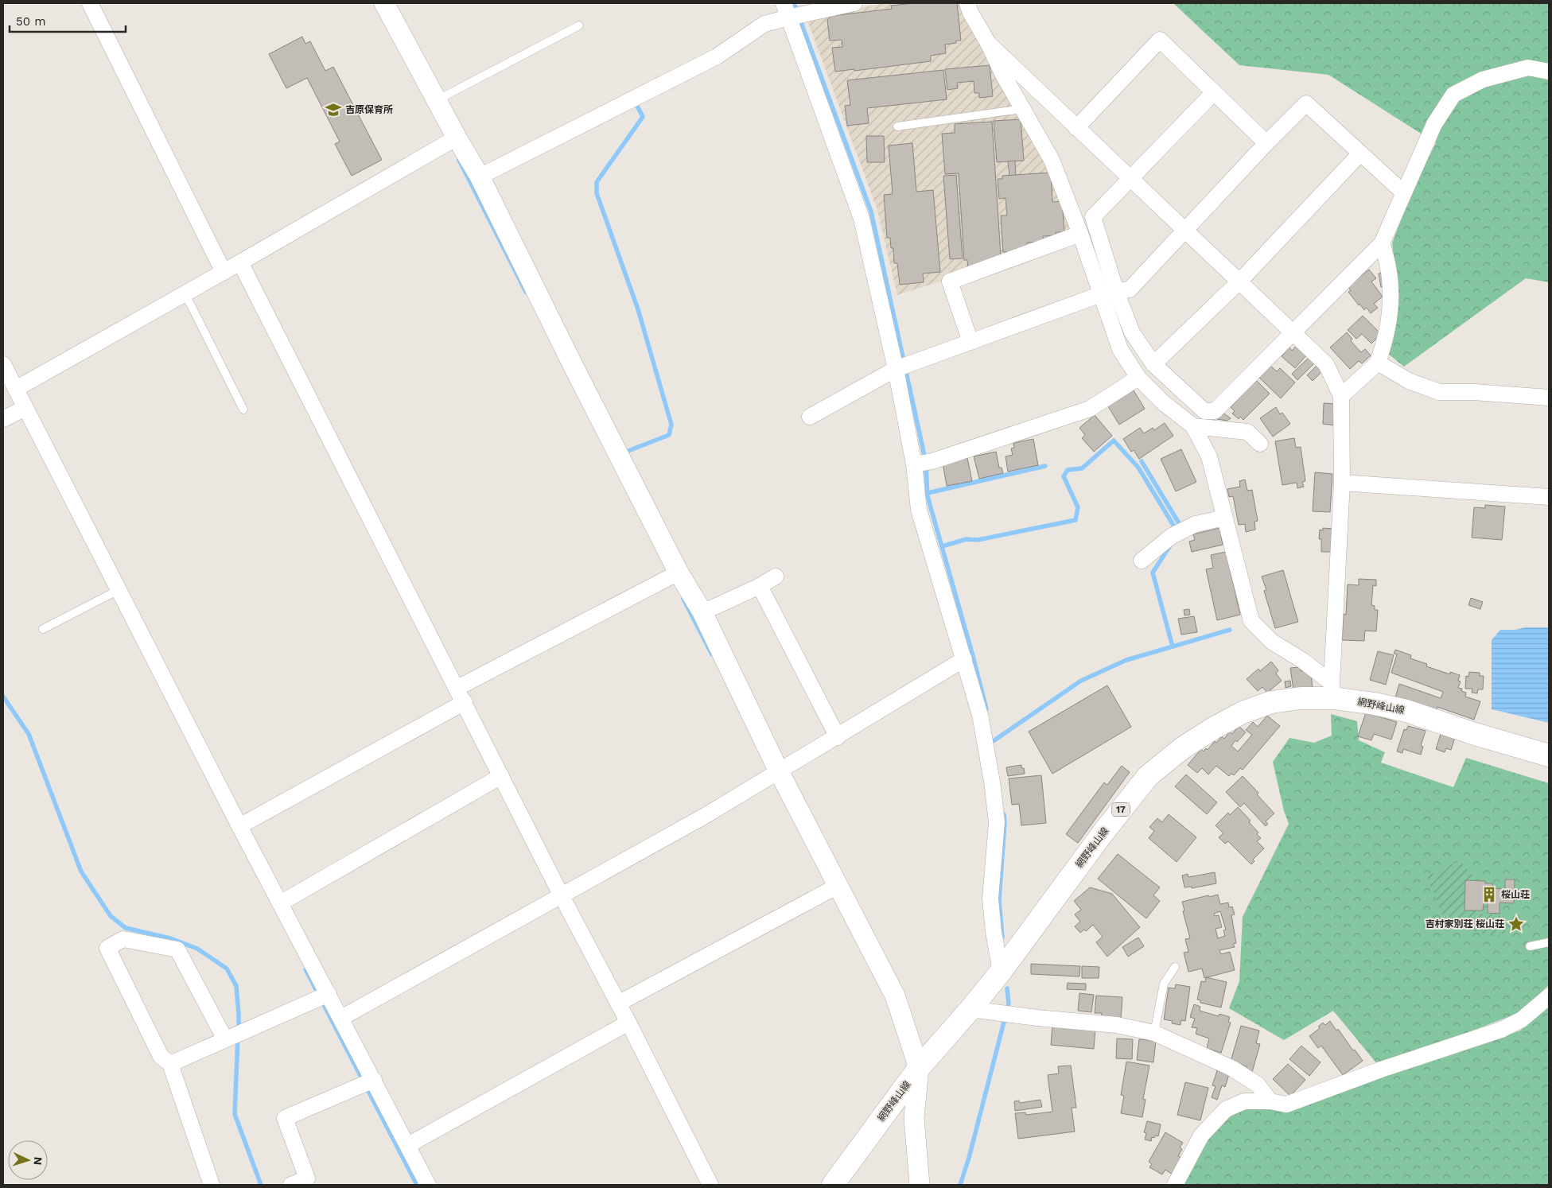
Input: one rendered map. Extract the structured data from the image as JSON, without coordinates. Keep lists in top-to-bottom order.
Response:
{
  "streets": {
    "main road": ["網野峰山線", "17"]
  },
  "places": {
    "school or university": ["吉原保育所"],
    "building": ["桜山荘"],
    "place": ["吉村家別荘 桜山荘"]
  },
  "scale_bar": "50 m",
  "north": "right"
}
